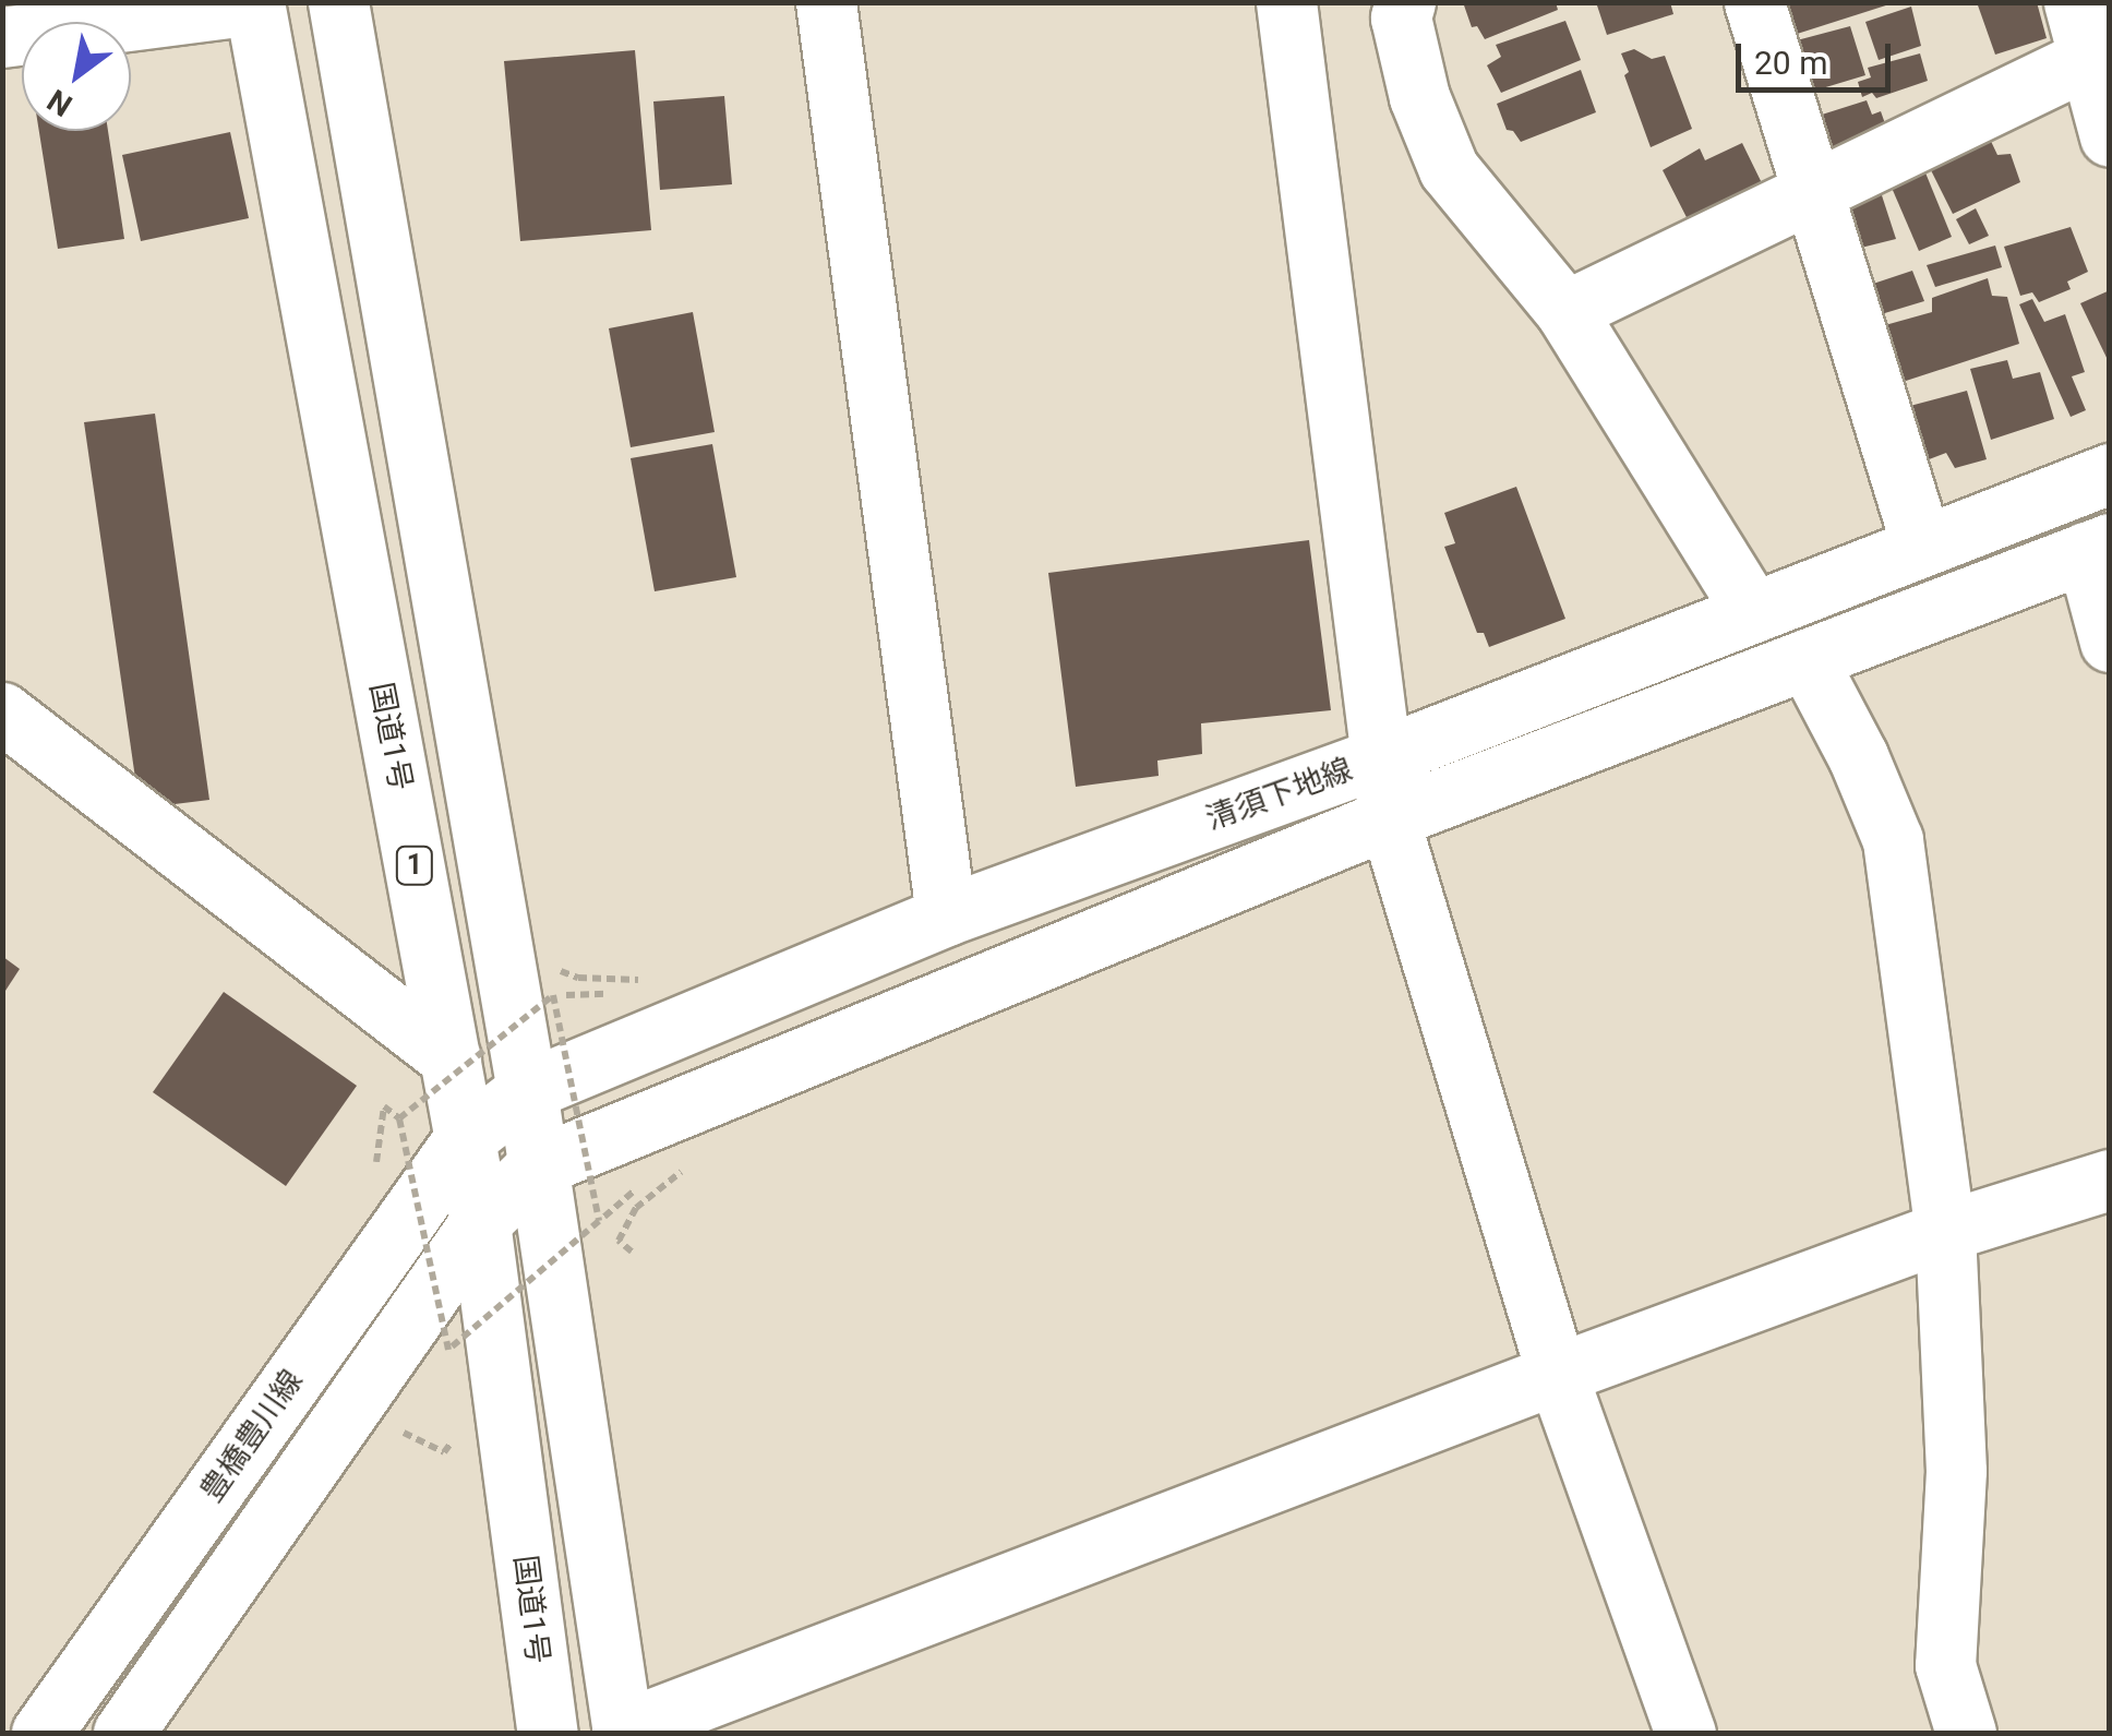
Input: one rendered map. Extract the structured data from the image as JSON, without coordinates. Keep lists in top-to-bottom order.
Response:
{
  "streets": {
    "main road": [
      "国道1号",
      "清須下地線",
      "1",
      "豊橋豊川線"
    ]
  },
  "crossings": [
    ["国道1号", "清須下地線"],
    ["国道1号", "豊橋豊川線"],
    ["清須下地線", "豊橋豊川線"]
  ],
  "scale_bar": "20 m",
  "north": "bottom left"
}
